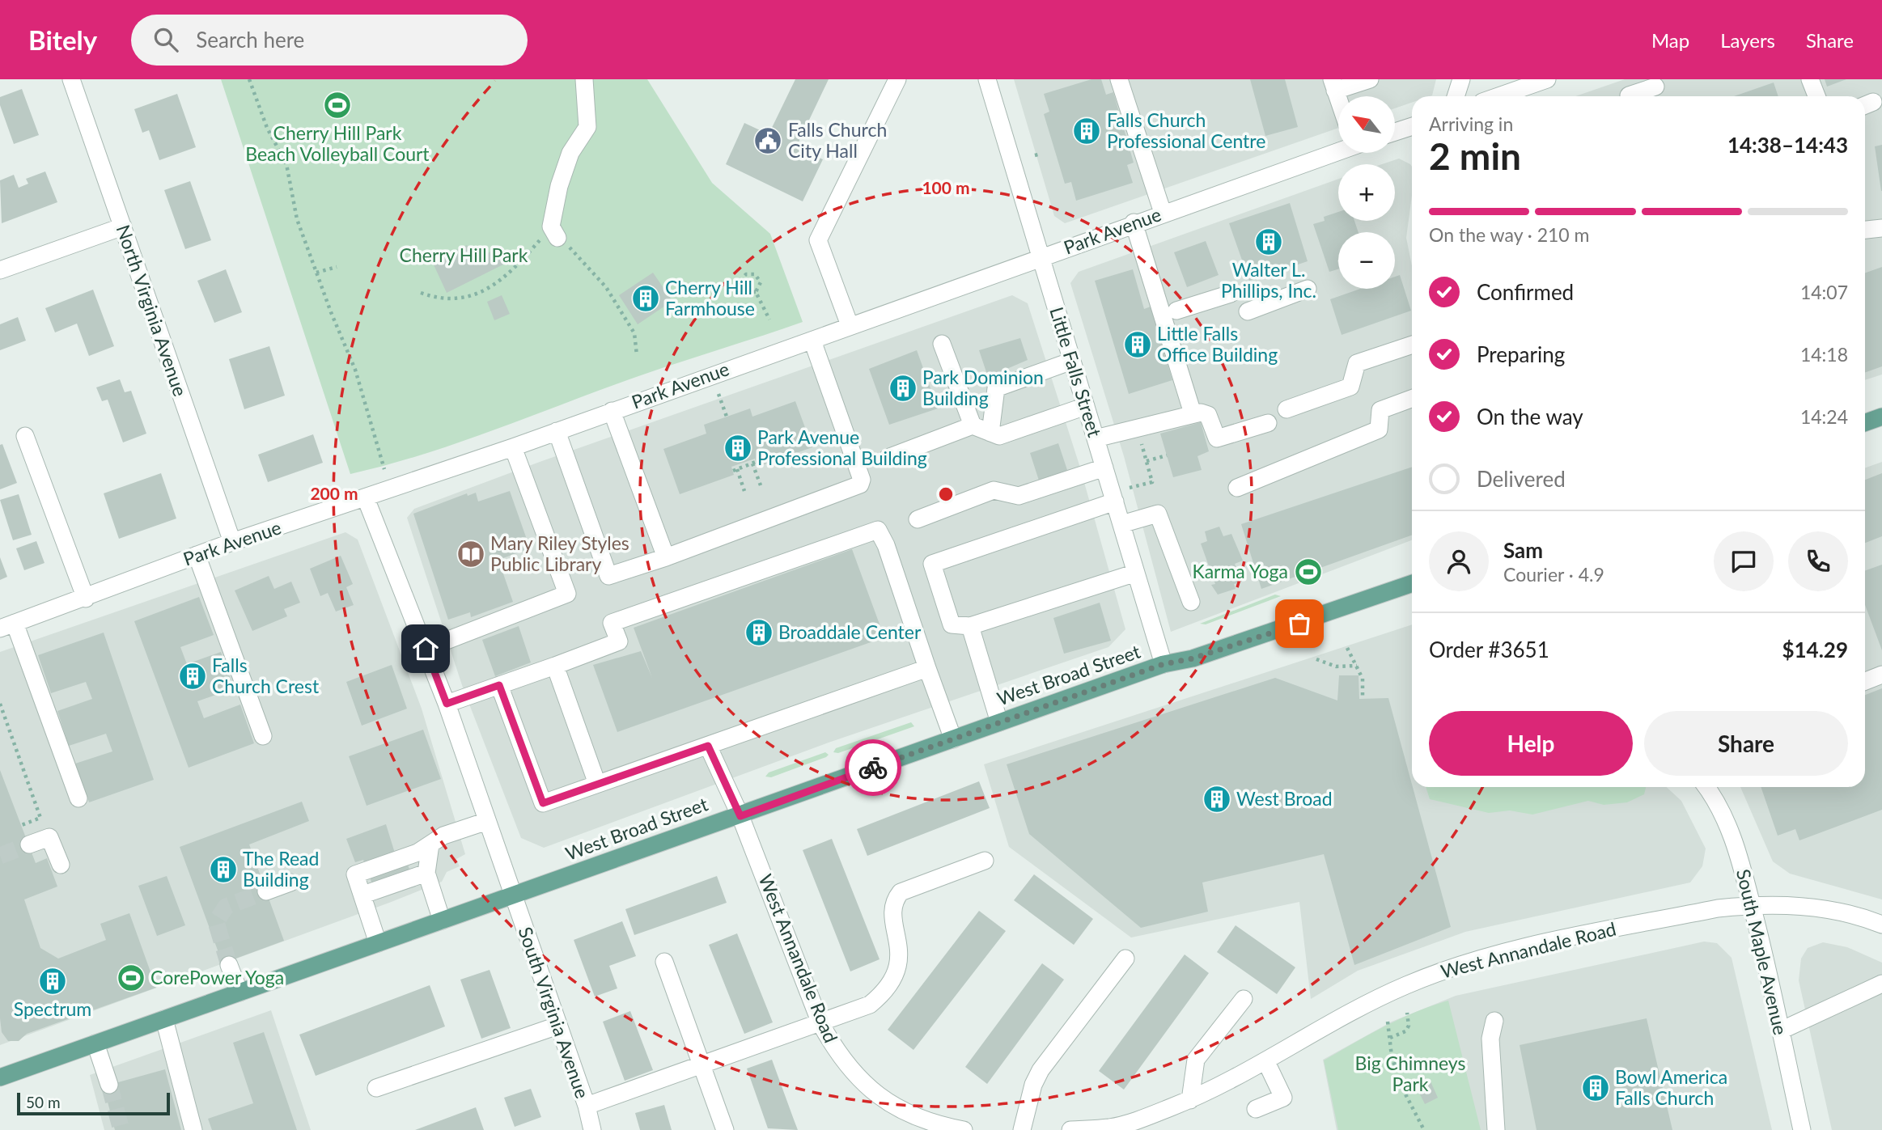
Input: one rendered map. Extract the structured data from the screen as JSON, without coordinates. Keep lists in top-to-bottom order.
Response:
{
  "streets": {
    "main road": ["West Broad Street"],
    "street": [
      "Park Avenue",
      "North Virginia Avenue",
      "Little Falls Street",
      "West Annandale Road",
      "South Maple Avenue",
      "South Virginia Avenue"
    ]
  },
  "crossings": [
    ["Park Avenue", "North Virginia Avenue"],
    ["Park Avenue", "Little Falls Street"],
    ["Little Falls Street", "West Broad Street"],
    ["West Broad Street", "West Annandale Road"],
    ["West Broad Street", "South Virginia Avenue"],
    ["West Annandale Road", "South Maple Avenue"]
  ],
  "parks": ["Cherry Hill Park", "Big Chimneys Park"],
  "places": {
    "sports": ["Cherry Hill Park Beach Volleyball Court", "Karma Yoga", "CorePower Yoga"],
    "building": [
      "Falls Church Professional Centre",
      "Walter L. Phillips, Inc.",
      "Cherry Hill Farmhouse",
      "Little Falls Office Building",
      "Park Dominion Building",
      "Park Avenue Professional Building",
      "Broaddale Center",
      "Falls Church Crest",
      "West Broad",
      "The Read Building",
      "Spectrum",
      "Bowl America Falls Church"
    ],
    "public building": ["Falls Church City Hall"],
    "library": ["Mary Riley Styles Public Library"]
  },
  "scale_bar": "50 m",
  "north": "top left",
  "page": {
    "header": "Bitely",
    "search": "Search here",
    "nav": ["Map", "Layers", "Share"],
    "map_buttons": ["+", "−"],
    "heading": ["2 min", "Arriving in", "14:38–14:43"],
    "panel": [
      "Sam",
      "Courier · 4.9",
      "Order #3651",
      "$14.29"
    ],
    "bar": "On the way · 210 m",
    "list": [
      ["Confirmed", "14:07"],
      ["Preparing", "14:18"],
      ["On the way", "14:24"],
      "Delivered"
    ],
    "buttons": ["Help", "Share"],
    "scale": "50 m"
  },
  "rings": ["100 m", "200 m"]
}
